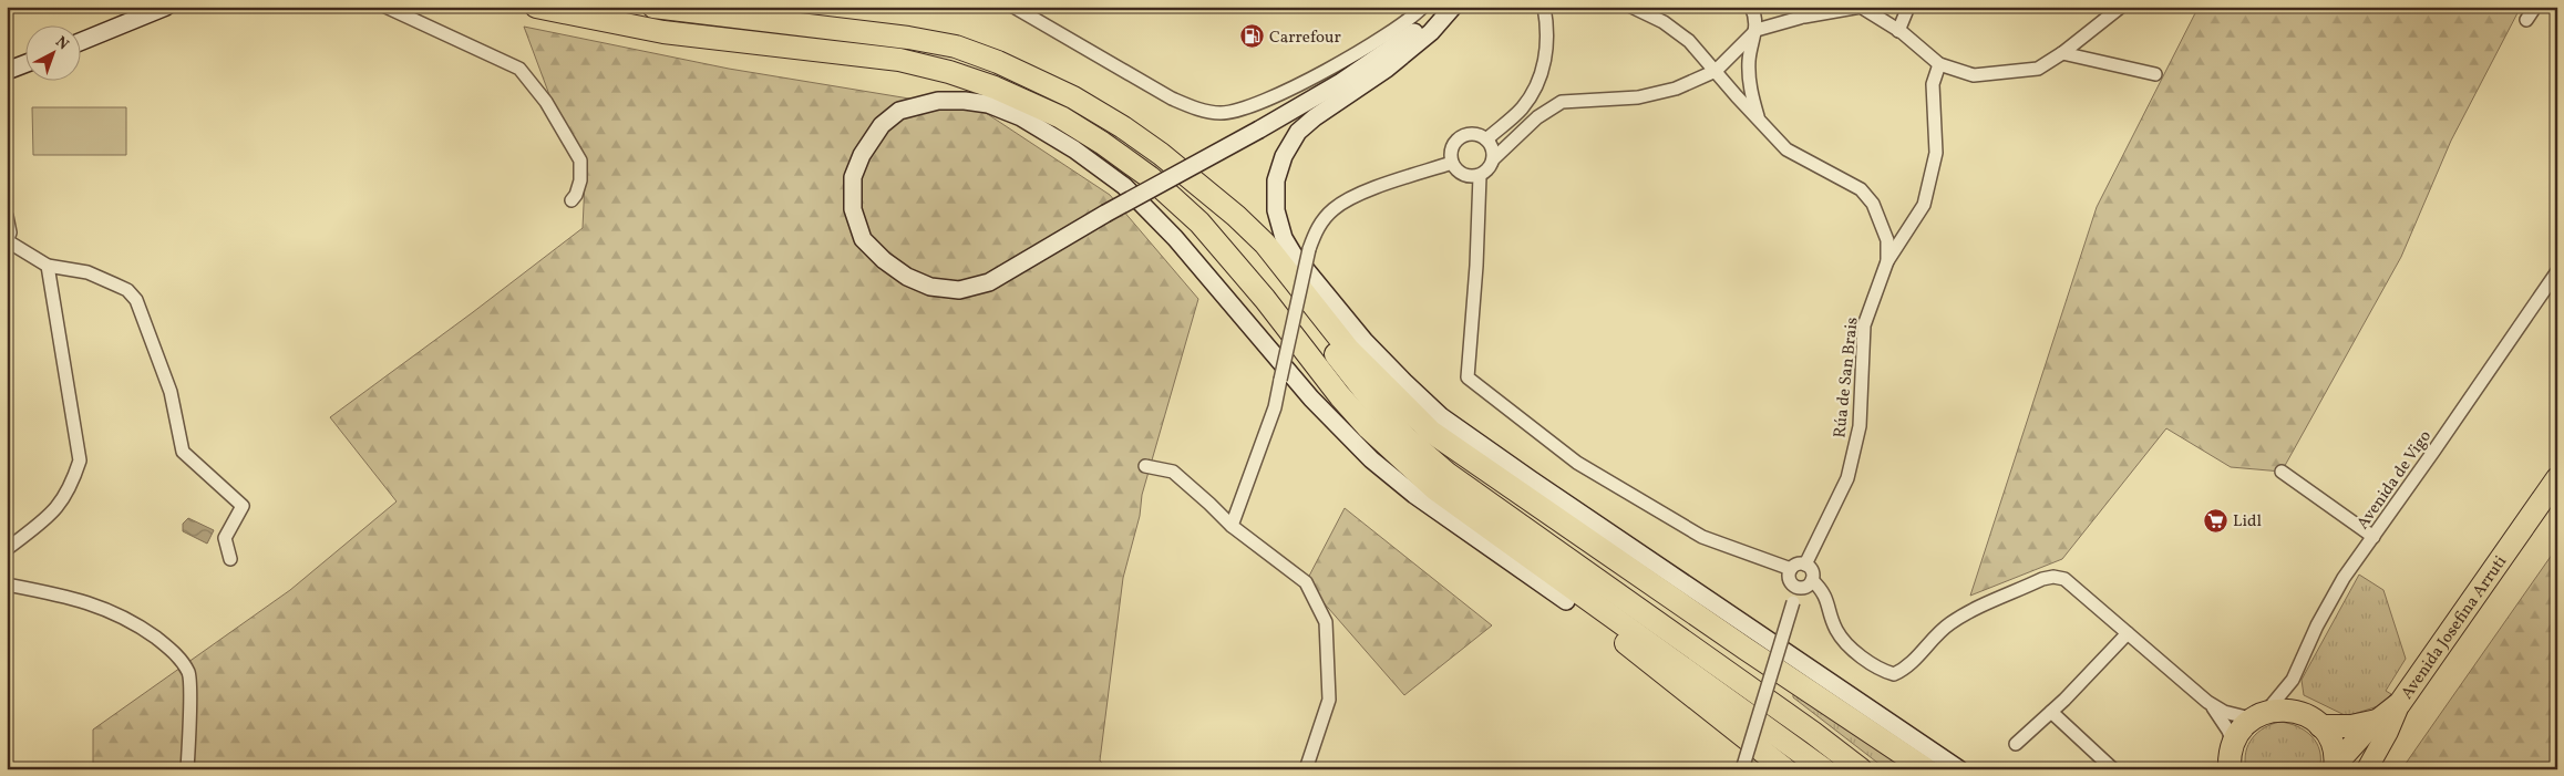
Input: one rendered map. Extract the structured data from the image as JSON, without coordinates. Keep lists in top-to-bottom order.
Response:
{
  "streets": {
    "highway": ["Avenida Josefina Arruti"],
    "street": ["Rúa de San Brais", "Avenida de Vigo"]
  },
  "places": {
    "fuel station": ["Carrefour"],
    "supermarket": ["Lidl"]
  },
  "north": "top right"
}
